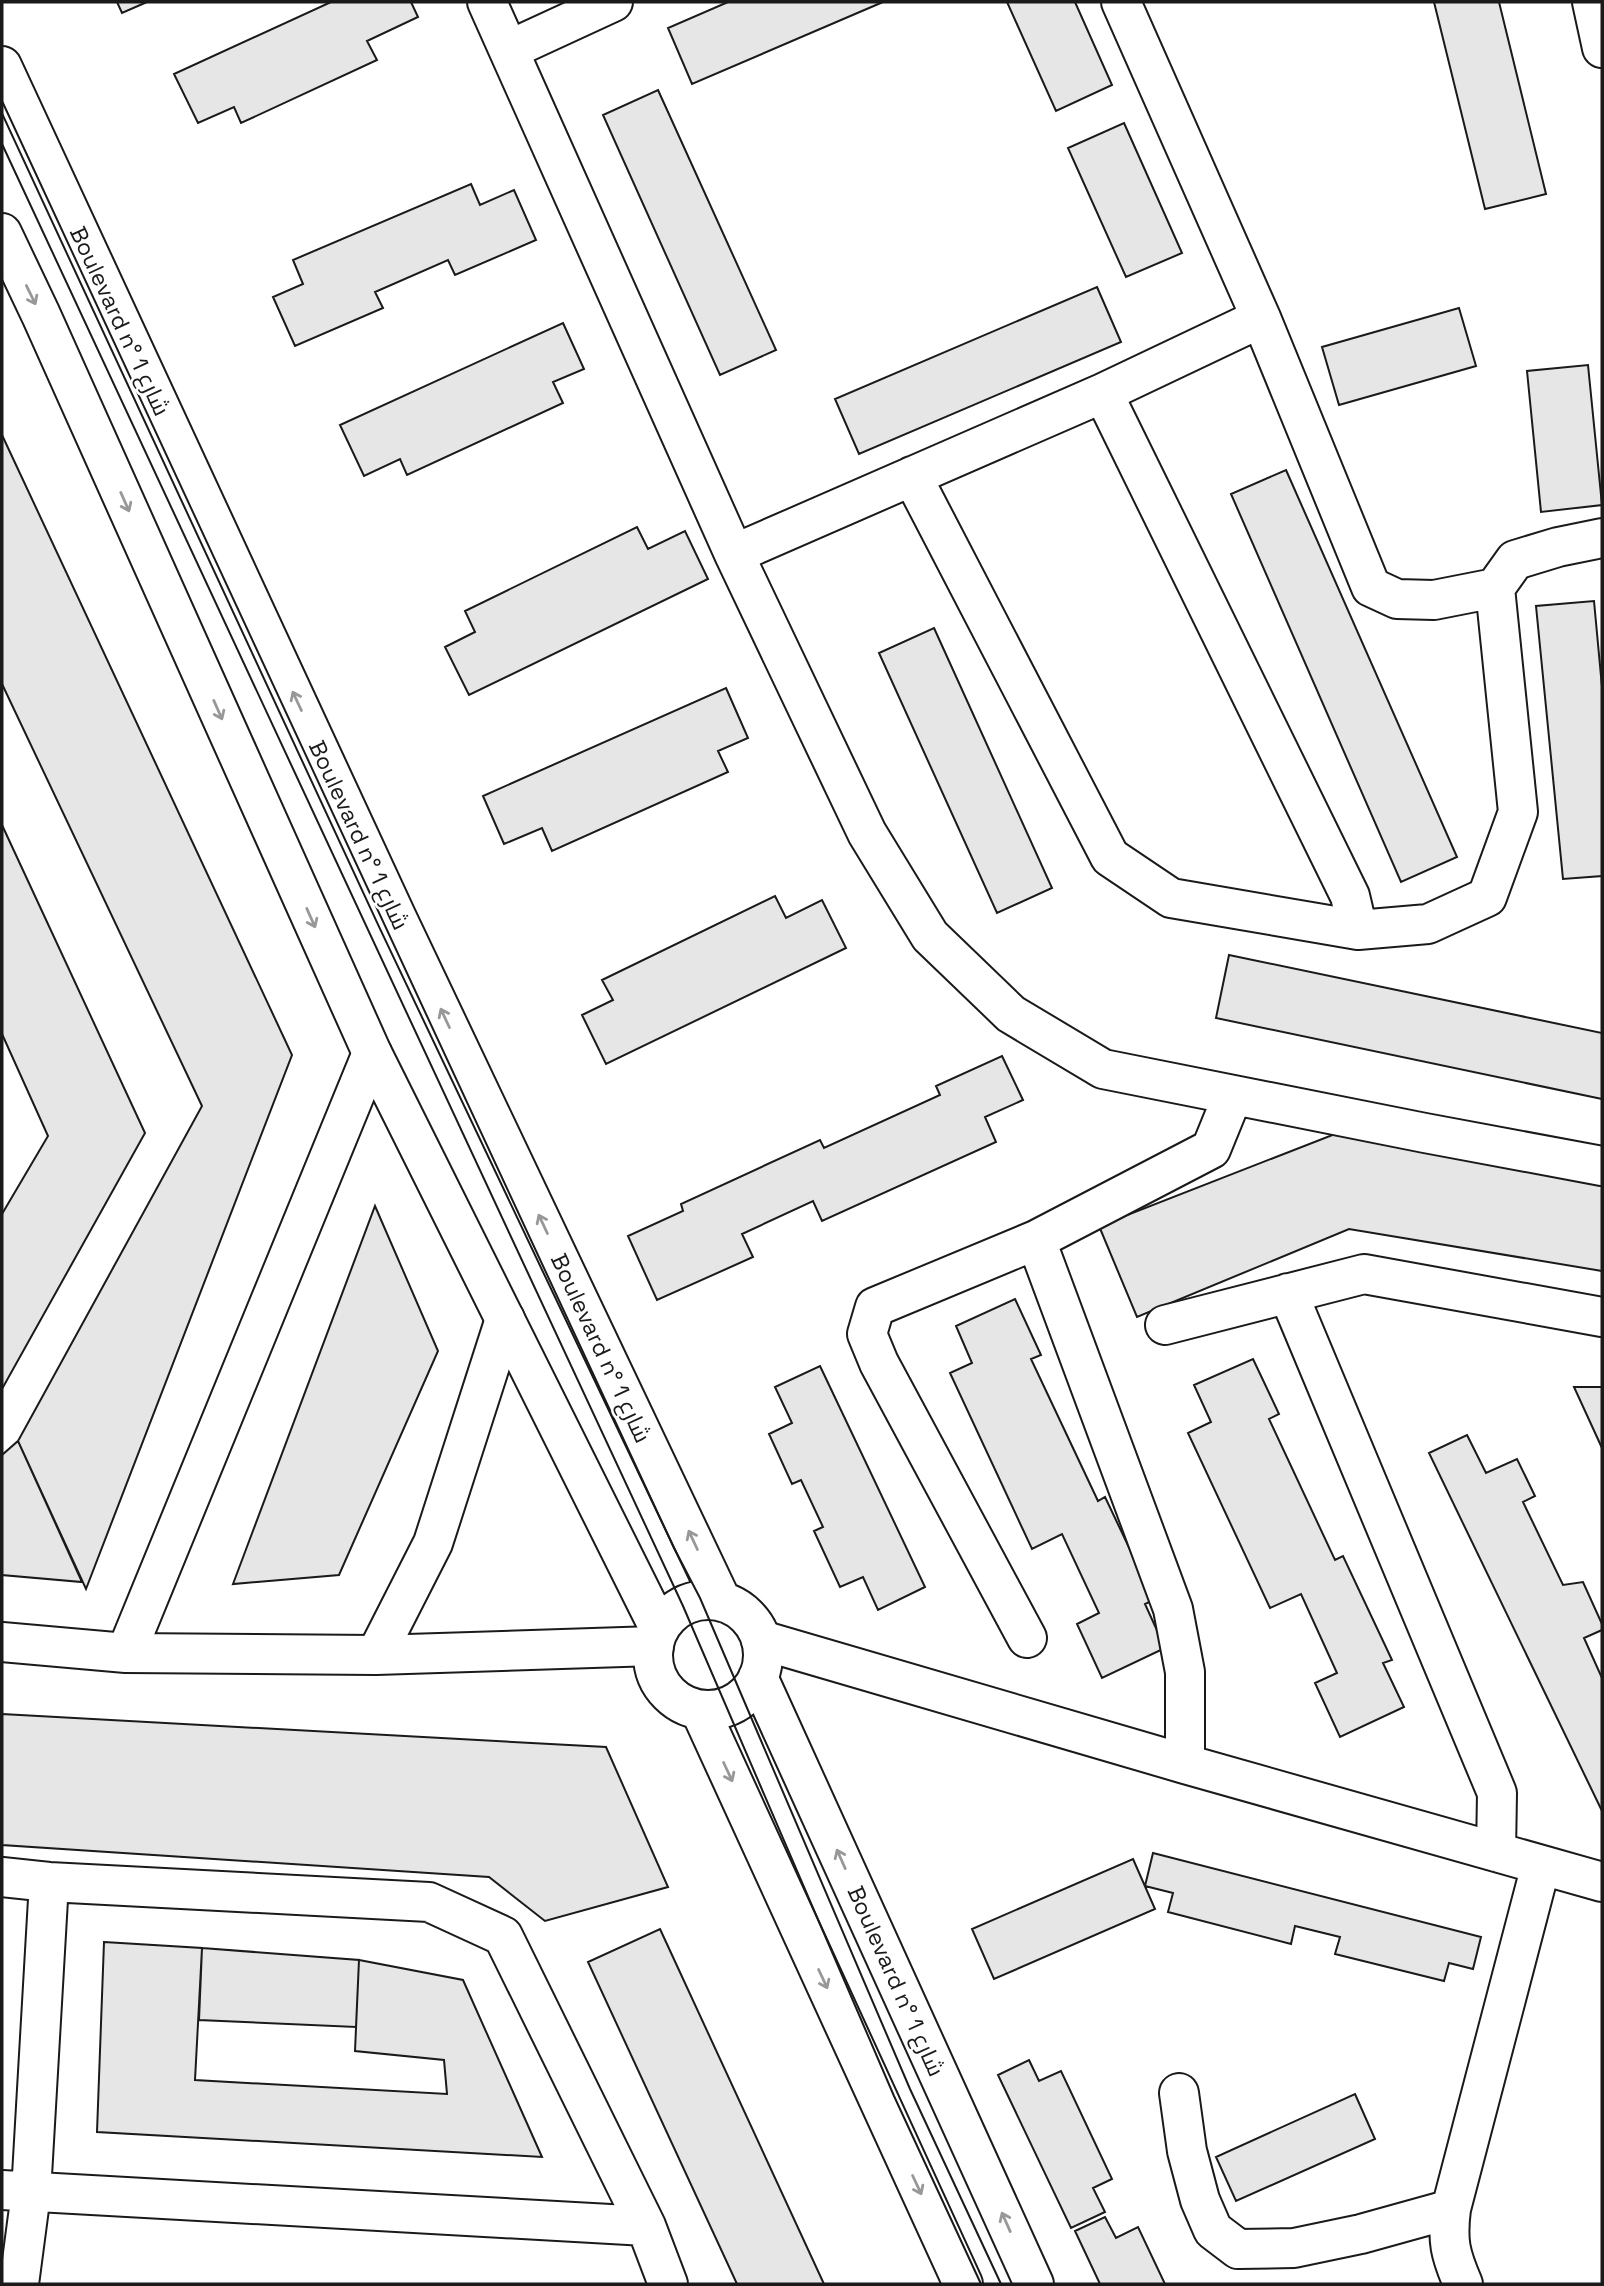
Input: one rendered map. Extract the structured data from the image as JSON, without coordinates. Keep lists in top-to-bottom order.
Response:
{
  "streets": {
    "street": ["Boulevard n° شارع 1"]
  }
}
